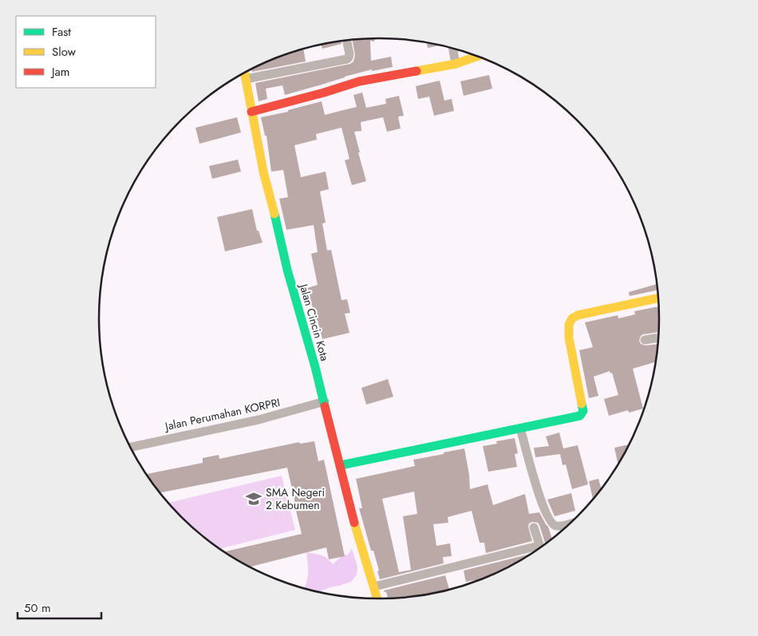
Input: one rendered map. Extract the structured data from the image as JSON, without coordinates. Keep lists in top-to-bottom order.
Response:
{
  "streets": {
    "street": ["Jalan Cincin Kota", "Jalan Perumahan KORPRI"]
  },
  "crossings": [
    ["Jalan Cincin Kota", "Jalan Perumahan KORPRI"]
  ],
  "places": {
    "school or university": ["SMA Negeri 2 Kebumen"]
  },
  "legend": ["Fast", "Slow", "Jam"],
  "scale_bar": "50 m"
}
